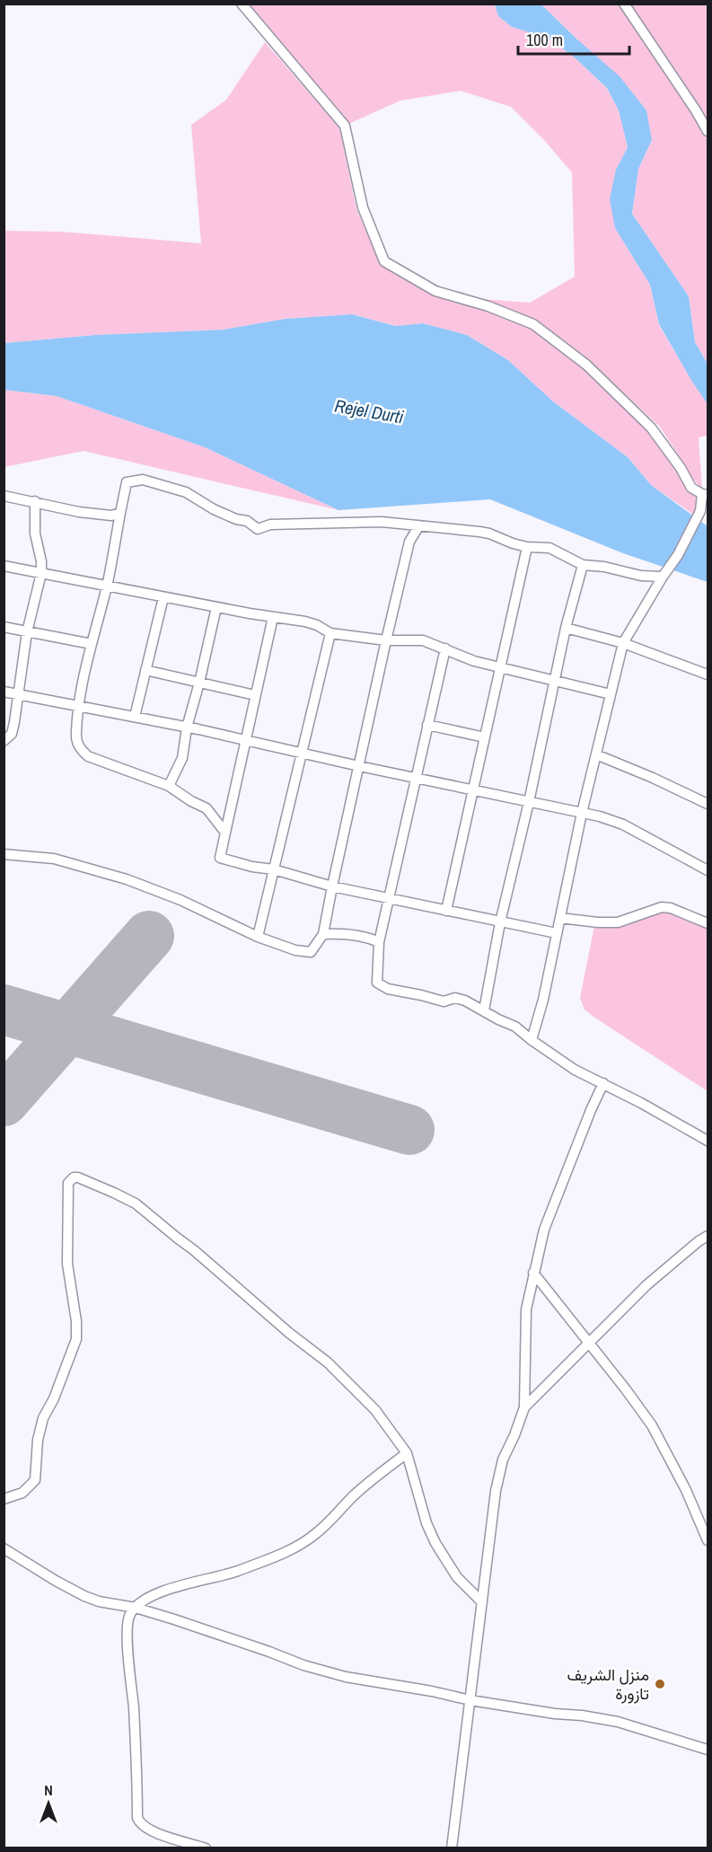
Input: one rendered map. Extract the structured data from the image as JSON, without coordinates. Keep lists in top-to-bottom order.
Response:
{
  "water": ["Rejel Durti"],
  "places": ["منزل الشريف تازورة"],
  "scale_bar": "100 m",
  "north": "top"
}
